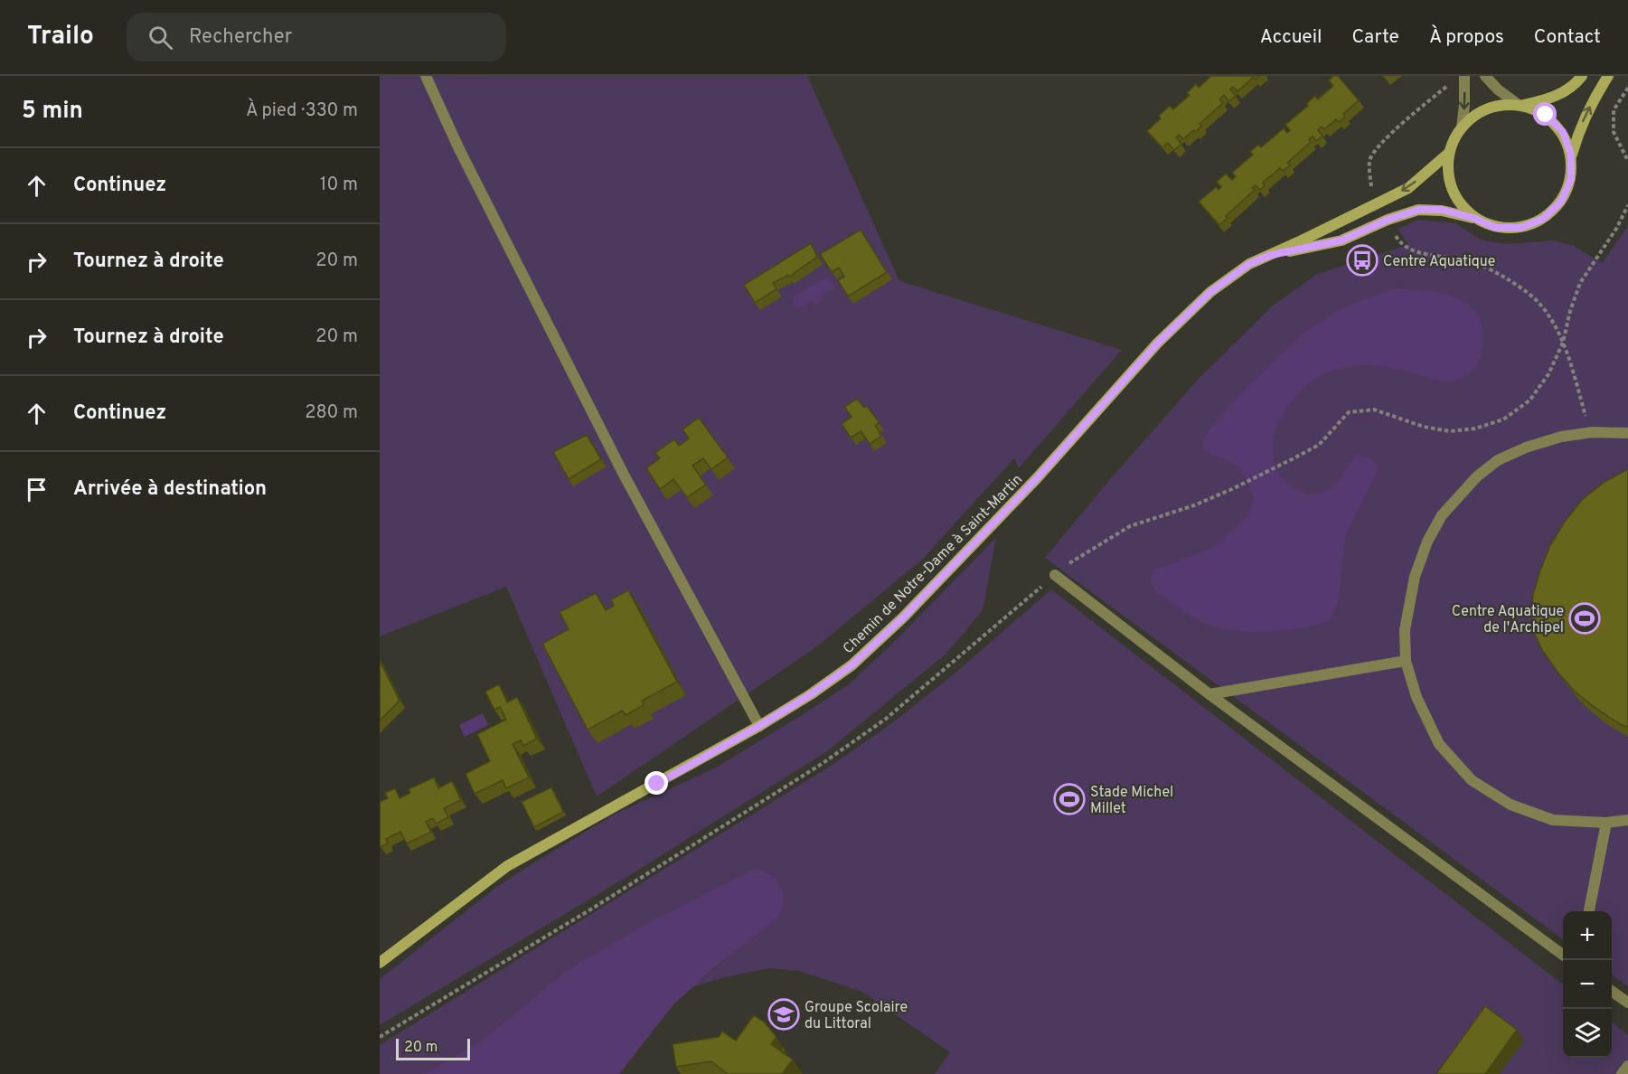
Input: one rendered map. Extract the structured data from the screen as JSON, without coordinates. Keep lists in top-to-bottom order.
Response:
{
  "streets": {
    "street": ["Chemin de Notre-Dame à Saint-Martin"]
  },
  "places": {
    "bus stop": ["Centre Aquatique"],
    "sports": ["Centre Aquatique de l'Archipel", "Stade Michel Millet"],
    "school or university": ["Groupe Scolaire du Littoral"]
  },
  "scale_bar": "20 m",
  "page": {
    "header": "Trailo",
    "search": "Rechercher",
    "nav": [
      "Accueil",
      "Carte",
      "À propos",
      "Contact"
    ],
    "heading": ["5 min", "À pied · 330 m"],
    "list": [
      ["Continuez", "10 m"],
      ["Tournez à droite", "20 m"],
      ["Tournez à droite", "20 m"],
      ["Continuez", "280 m"],
      "Arrivée à destination"
    ],
    "map_buttons": ["+", "−"],
    "scale": "20 m"
  }
}
